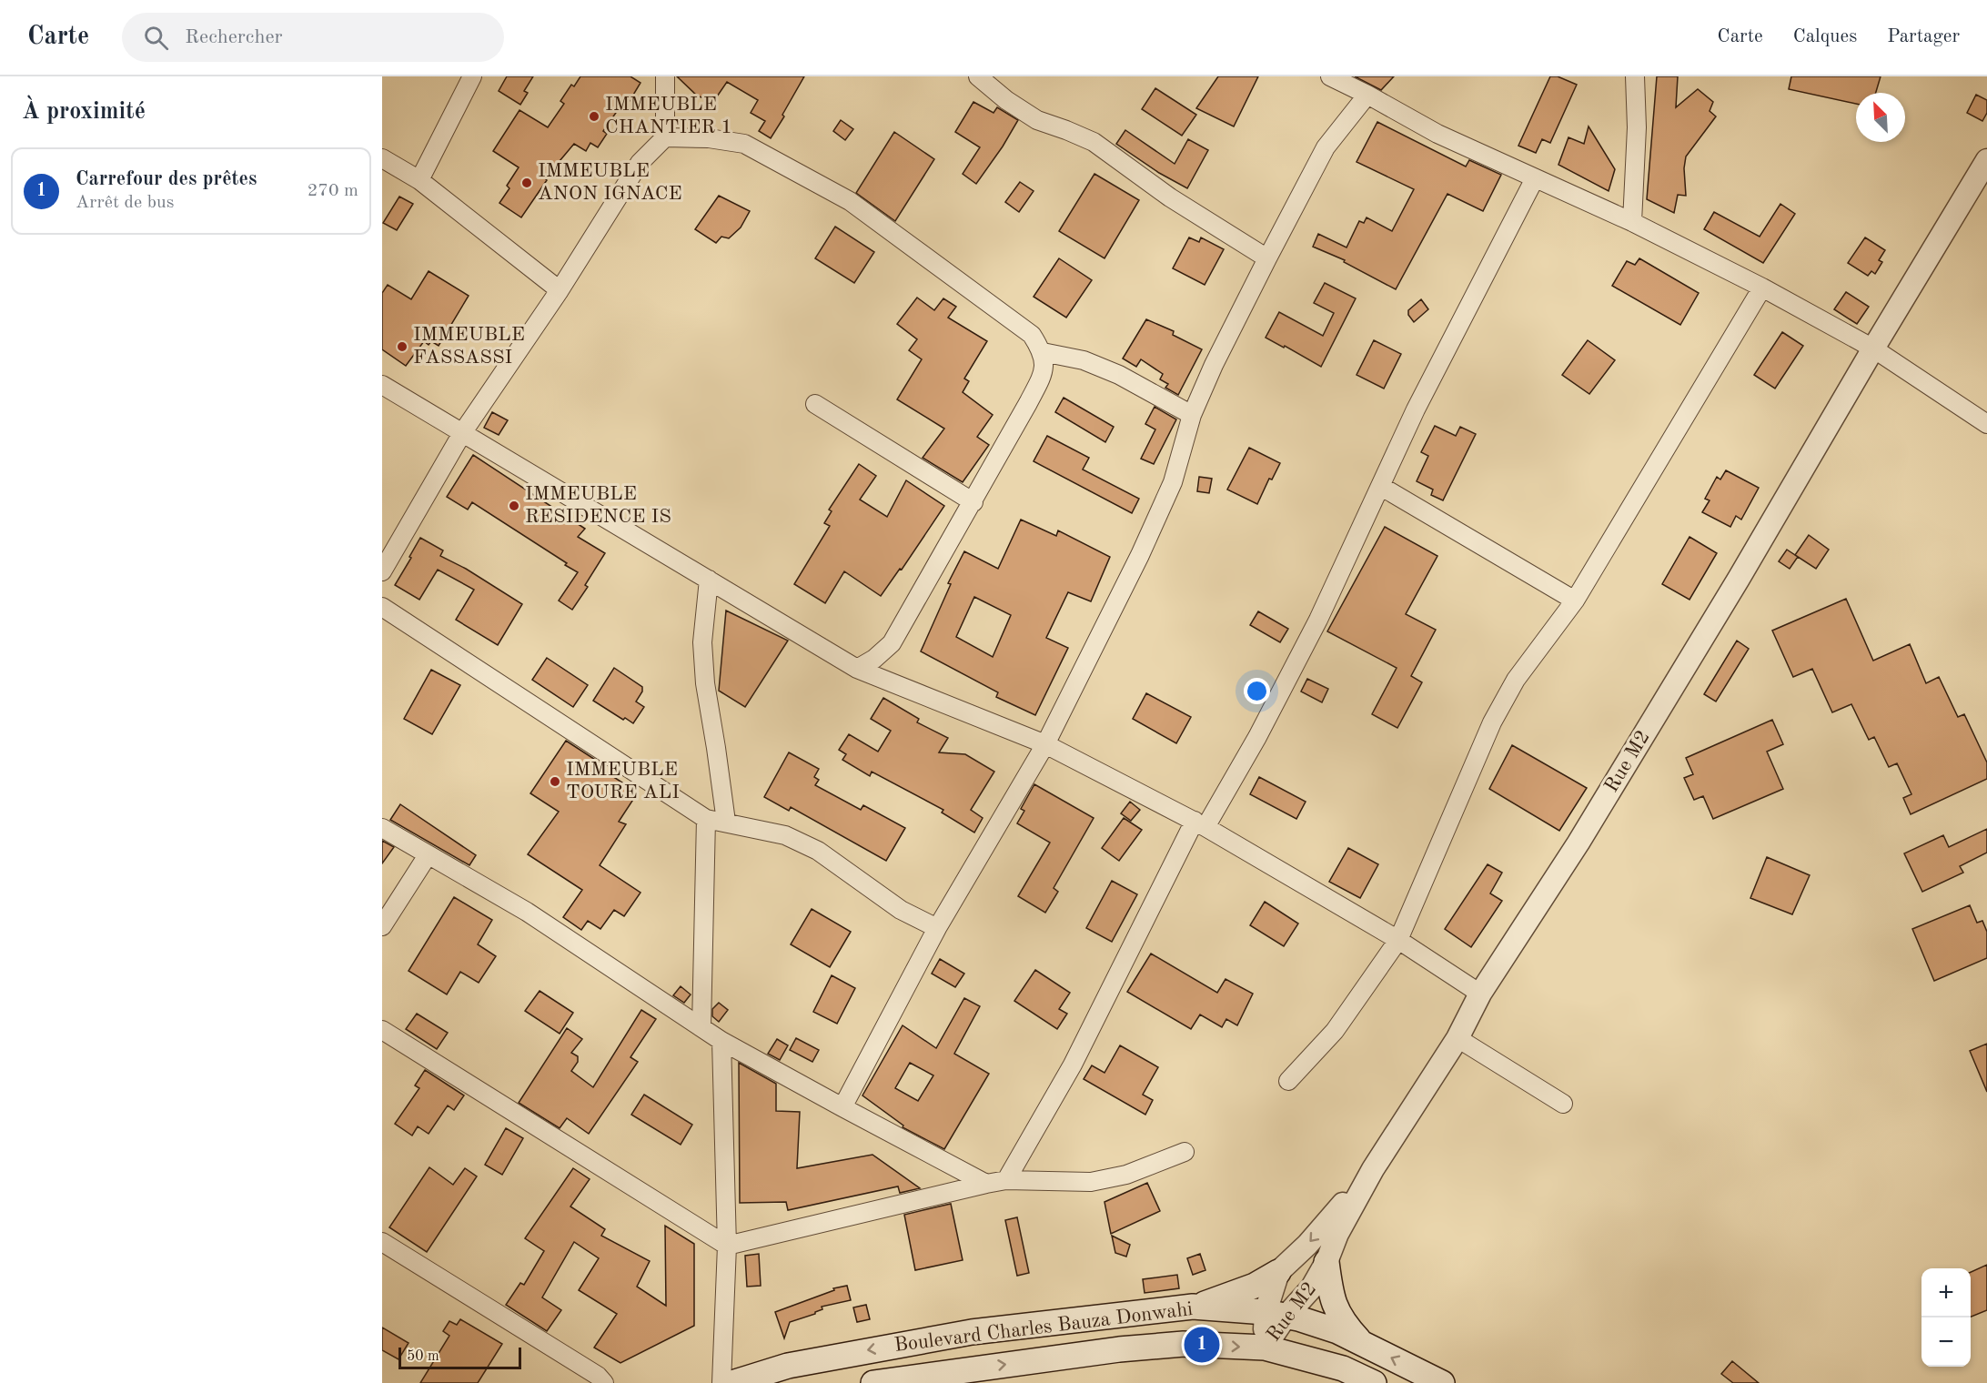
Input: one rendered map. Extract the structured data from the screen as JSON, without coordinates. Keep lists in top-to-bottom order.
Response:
{
  "streets": {
    "main road": ["Boulevard Charles Bauza Donwahi"],
    "street": ["Rue M2"]
  },
  "crossings": [
    ["Rue M2", "Boulevard Charles Bauza Donwahi"]
  ],
  "places": [
    "IMMEUBLE CHANTIER 1",
    "IMMEUBLE ANON IGNACE",
    "IMMEUBLE FASSASSI",
    "IMMEUBLE RESIDENCE IS",
    "IMMEUBLE TOURE ALI"
  ],
  "scale_bar": "50 m",
  "north": "top left",
  "page": {
    "header": "Carte",
    "search": "Rechercher",
    "nav": ["Carte", "Calques", "Partager"],
    "heading": "À proximité",
    "list": [
      {
        "mark": "1",
        "name": "Carrefour des prêtes",
        "note": "Arrêt de bus",
        "value": "270 m"
      }
    ],
    "map_buttons": ["+", "−"],
    "pins": "1",
    "scale": "50 m"
  }
}
